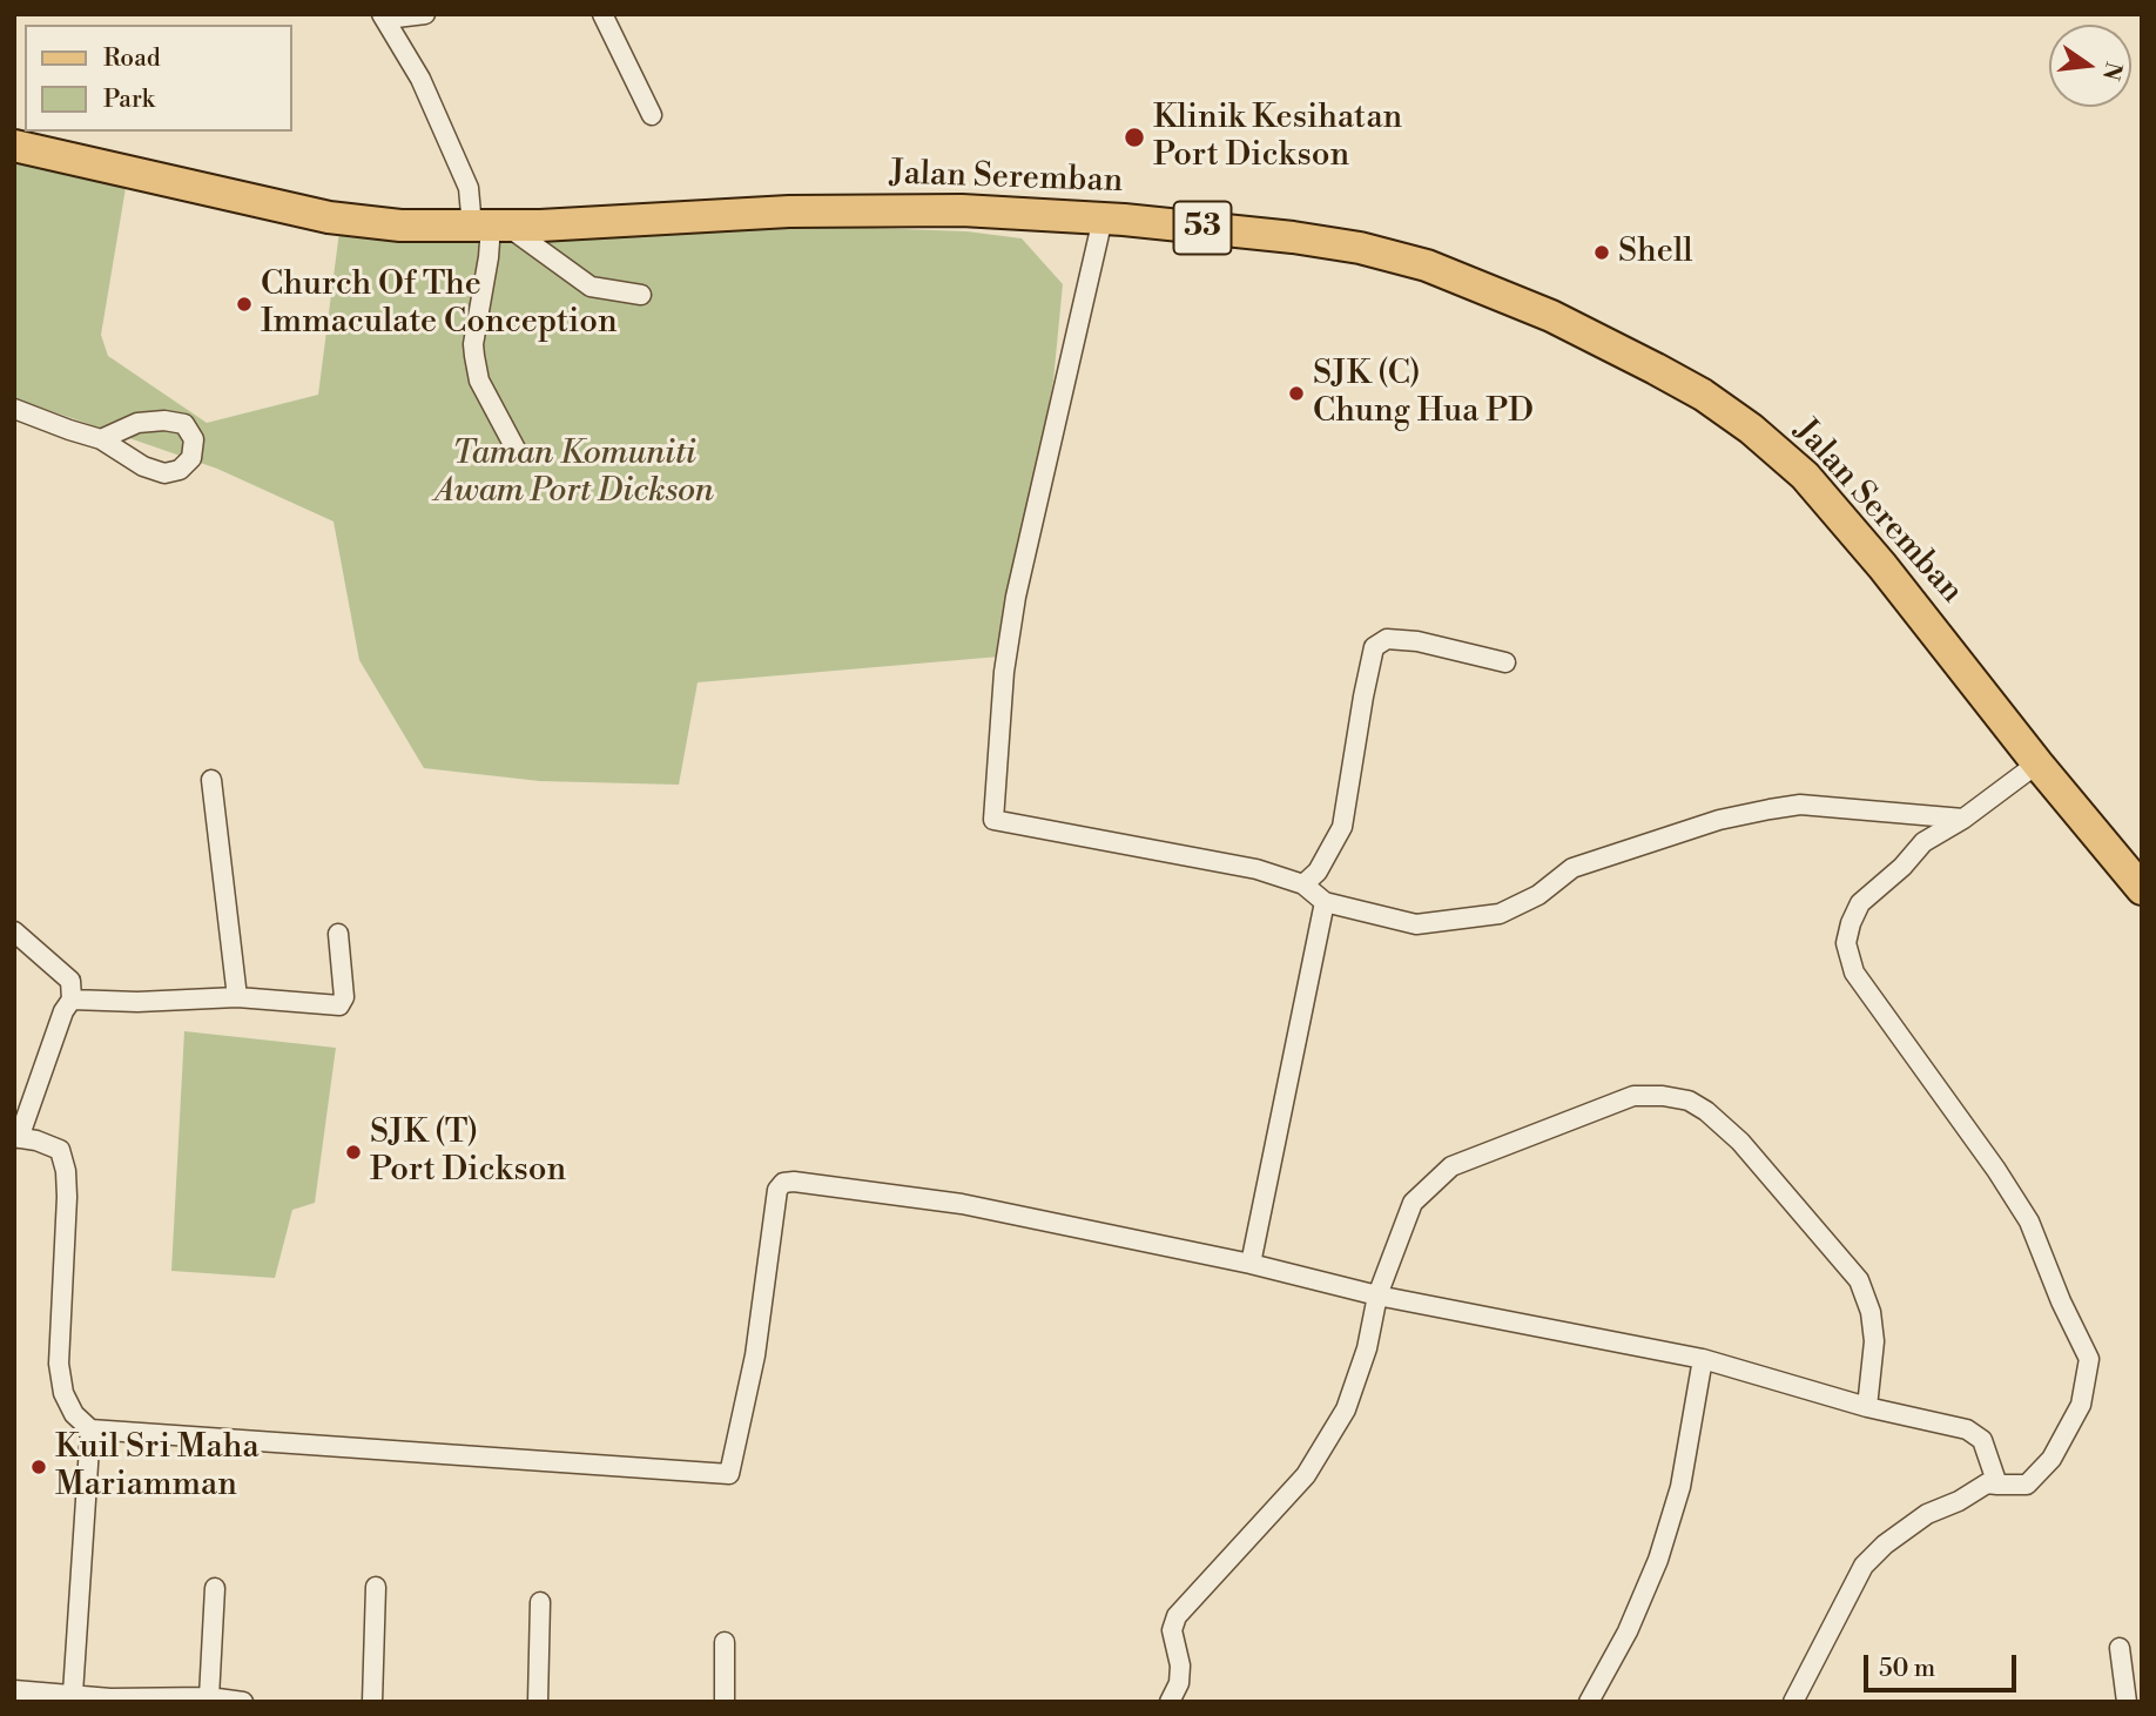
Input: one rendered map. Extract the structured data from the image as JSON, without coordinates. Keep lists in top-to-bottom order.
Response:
{
  "streets": {
    "main road": ["Jalan Seremban", "53"]
  },
  "parks": ["Taman Komuniti Awam Port Dickson"],
  "places": [
    "Klinik Kesihatan Port Dickson",
    "Shell",
    "Church Of The Immaculate Conception",
    "SJK (C) Chung Hua PD",
    "SJK (T) Port Dickson",
    "Kuil Sri Maha Mariamman"
  ],
  "legend": ["Road", "Park"],
  "scale_bar": "50 m",
  "north": "right"
}
